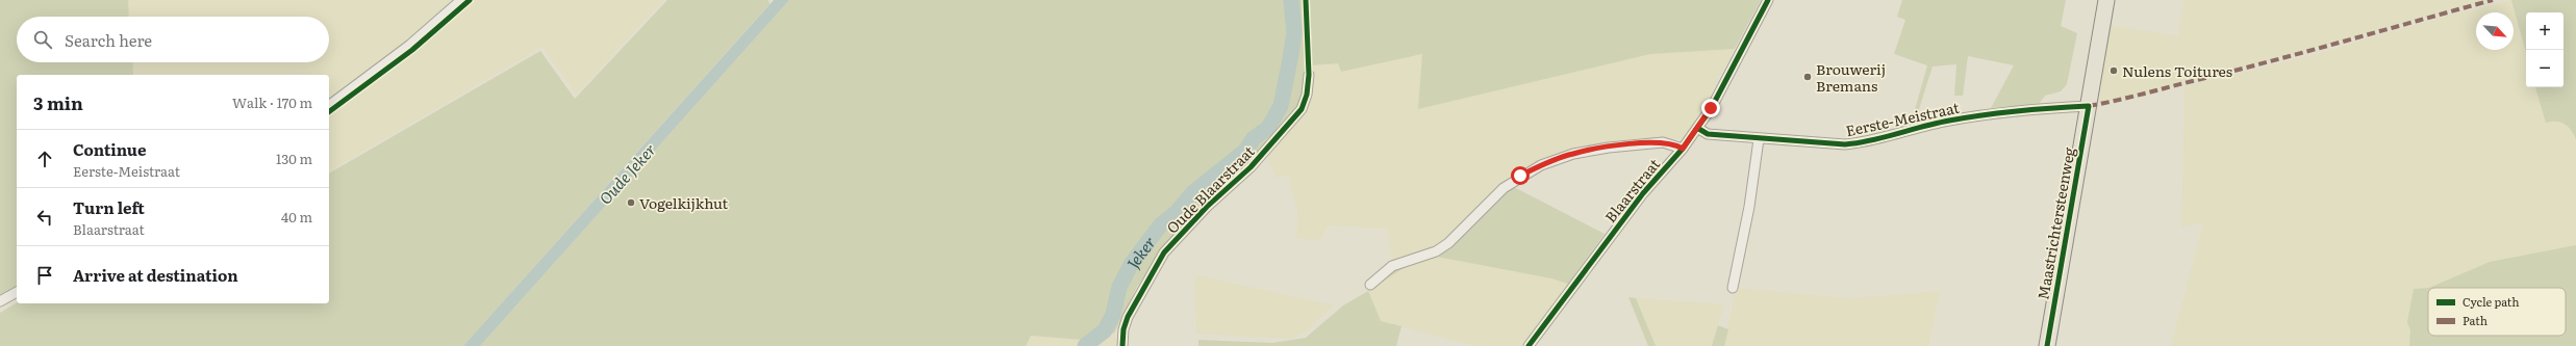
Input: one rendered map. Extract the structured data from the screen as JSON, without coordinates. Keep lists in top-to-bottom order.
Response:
{
  "streets": {
    "main road": ["Maastrichtersteenweg"],
    "street": ["Eerste-Meistraat", "Oude Blaarstraat", "Blaarstraat"]
  },
  "crossings": [
    ["Eerste-Meistraat", "Blaarstraat"],
    ["Eerste-Meistraat", "Maastrichtersteenweg"]
  ],
  "water": ["Oude Jeker", "Jeker"],
  "places": ["Nulens Toitures", "Brouwerij Bremans", "Vogelkijkhut"],
  "legend": ["Cycle path", "Path"],
  "north": "bottom right",
  "page": {
    "map_buttons": ["+", "−"],
    "search": "Search here",
    "heading": ["3 min", "Walk · 170 m"],
    "list": [
      ["Continue", "Eerste-Meistraat", "130 m"],
      ["Turn left", "Blaarstraat", "40 m"],
      "Arrive at destination"
    ]
  }
}
